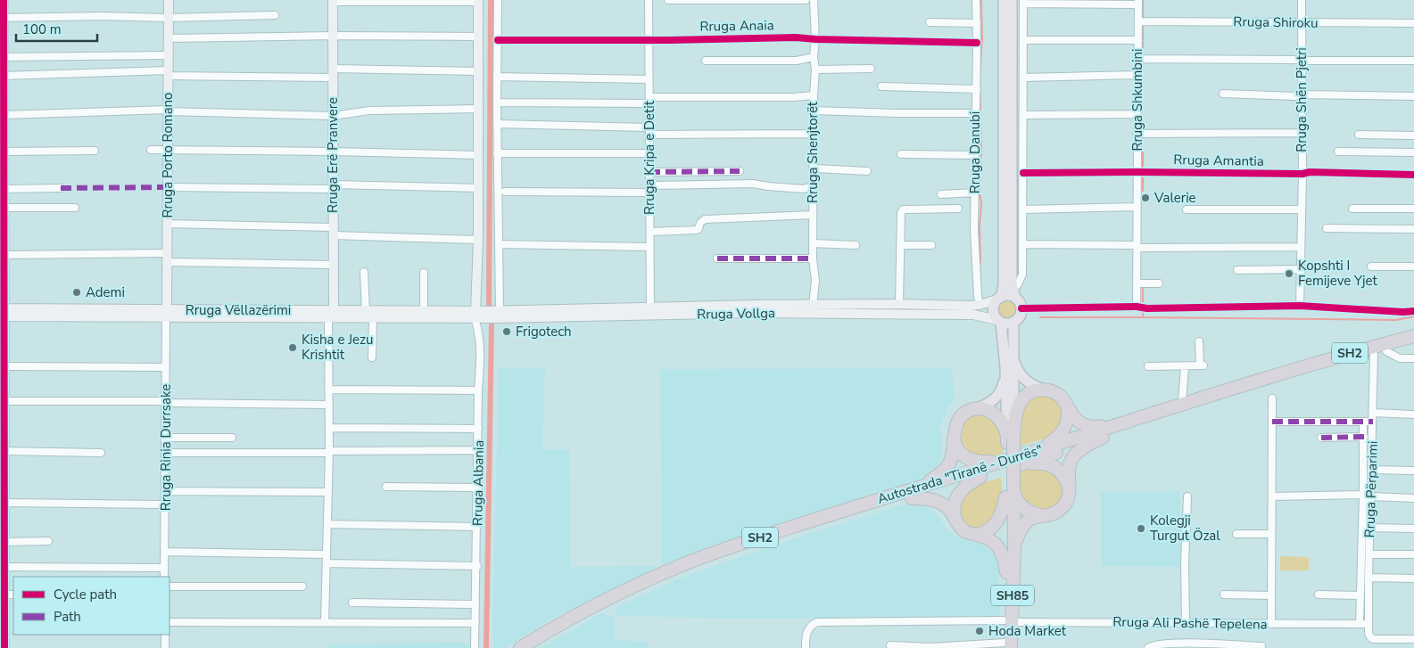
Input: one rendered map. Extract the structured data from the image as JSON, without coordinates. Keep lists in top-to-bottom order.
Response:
{
  "streets": {
    "highway": ["SH2", "Autostrada \"Tiranë - Durrës\"", "SH85"],
    "street": [
      "Rruga Shiroku",
      "Rruga Anaia",
      "Rruga Shkumbini",
      "Rruga Shën Pjetri",
      "Rruga Shenjtorët",
      "Rruga Danubi",
      "Rruga Porto Romano",
      "Rruga Erë Pranvere",
      "Rruga Kripa e Detit",
      "Rruga Amantia",
      "Rruga Vëllazërimi",
      "Rruga Vollga",
      "Rruga Rinia Durrsake",
      "Rruga Albania",
      "Rruga Përparimi",
      "Rruga Ali Pashë Tepelena"
    ]
  },
  "crossings": [
    ["Rruga Shiroku", "Rruga Shkumbini"],
    ["Rruga Shiroku", "Rruga Shën Pjetri"],
    ["Rruga Anaia", "Rruga Shenjtorët"],
    ["Rruga Anaia", "Rruga Danubi"],
    ["Rruga Anaia", "Rruga Kripa e Detit"],
    ["Rruga Shkumbini", "Rruga Amantia"],
    ["Rruga Shën Pjetri", "Rruga Amantia"],
    ["Rruga Shenjtorët", "Rruga Vollga"],
    ["Rruga Danubi", "Rruga Vollga"],
    ["Rruga Porto Romano", "Rruga Vëllazërimi"],
    ["Rruga Porto Romano", "Rruga Rinia Durrsake"],
    ["Rruga Erë Pranvere", "Rruga Vëllazërimi"],
    ["Rruga Kripa e Detit", "Rruga Vollga"],
    ["Rruga Vëllazërimi", "Rruga Vollga"],
    ["Rruga Vëllazërimi", "Rruga Rinia Durrsake"],
    ["Rruga Vëllazërimi", "Rruga Albania"],
    ["Rruga Vollga", "Rruga Albania"],
    ["Rruga Vollga", "SH85"],
    ["Autostrada \"Tiranë - Durrës\"", "Rruga Përparimi"],
    ["Rruga Përparimi", "Rruga Ali Pashë Tepelena"],
    ["SH85", "Rruga Ali Pashë Tepelena"]
  ],
  "places": [
    "Valerie",
    "Kopshti I Femijeve Yjet",
    "Ademi",
    "Frigotech",
    "Kisha e Jezu Krishtit",
    "Kolegji Turgut Özal",
    "Hoda Market"
  ],
  "legend": ["Cycle path", "Path"],
  "scale_bar": "100 m"
}
